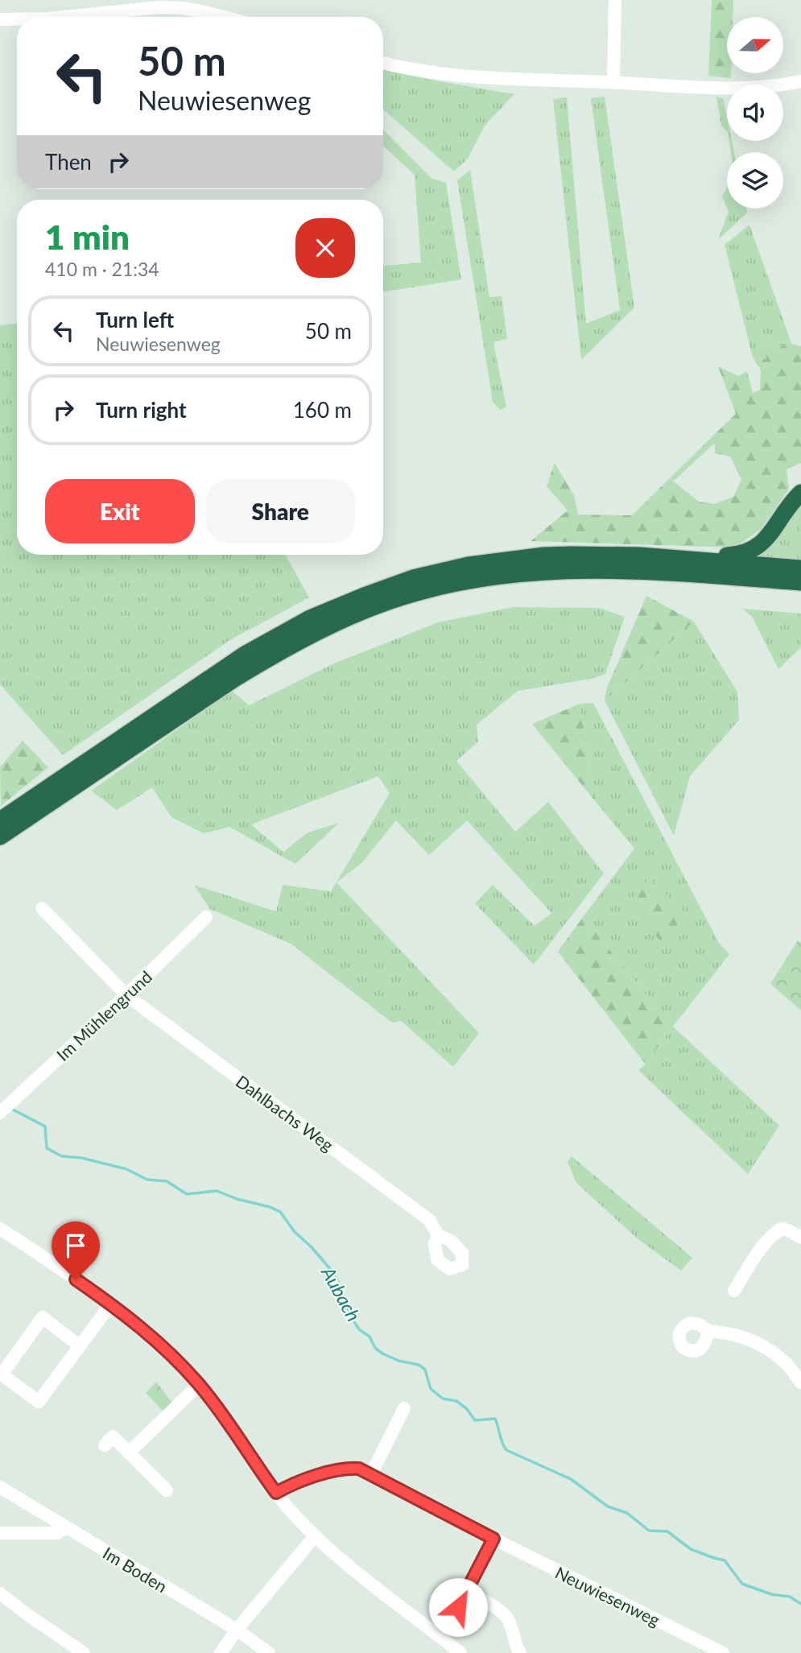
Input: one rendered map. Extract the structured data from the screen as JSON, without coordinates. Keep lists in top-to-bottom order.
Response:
{
  "streets": {
    "street": [
      "Im Mühlengrund",
      "Dahlbachs Weg",
      "Im Boden",
      "Neuwiesenweg"
    ]
  },
  "crossings": [
    ["Im Mühlengrund", "Dahlbachs Weg"]
  ],
  "water": ["Aubach"],
  "north": "right",
  "page": {
    "turn": ["50 m", "Neuwiesenweg"],
    "then": "Then",
    "heading": ["1 min", "410 m · 21:34"],
    "list": [
      {
        "name": "Turn left",
        "note": "Neuwiesenweg",
        "value": "50 m"
      },
      {
        "name": "Turn right",
        "value": "160 m"
      }
    ],
    "buttons": ["Exit", "Share"]
  }
}
